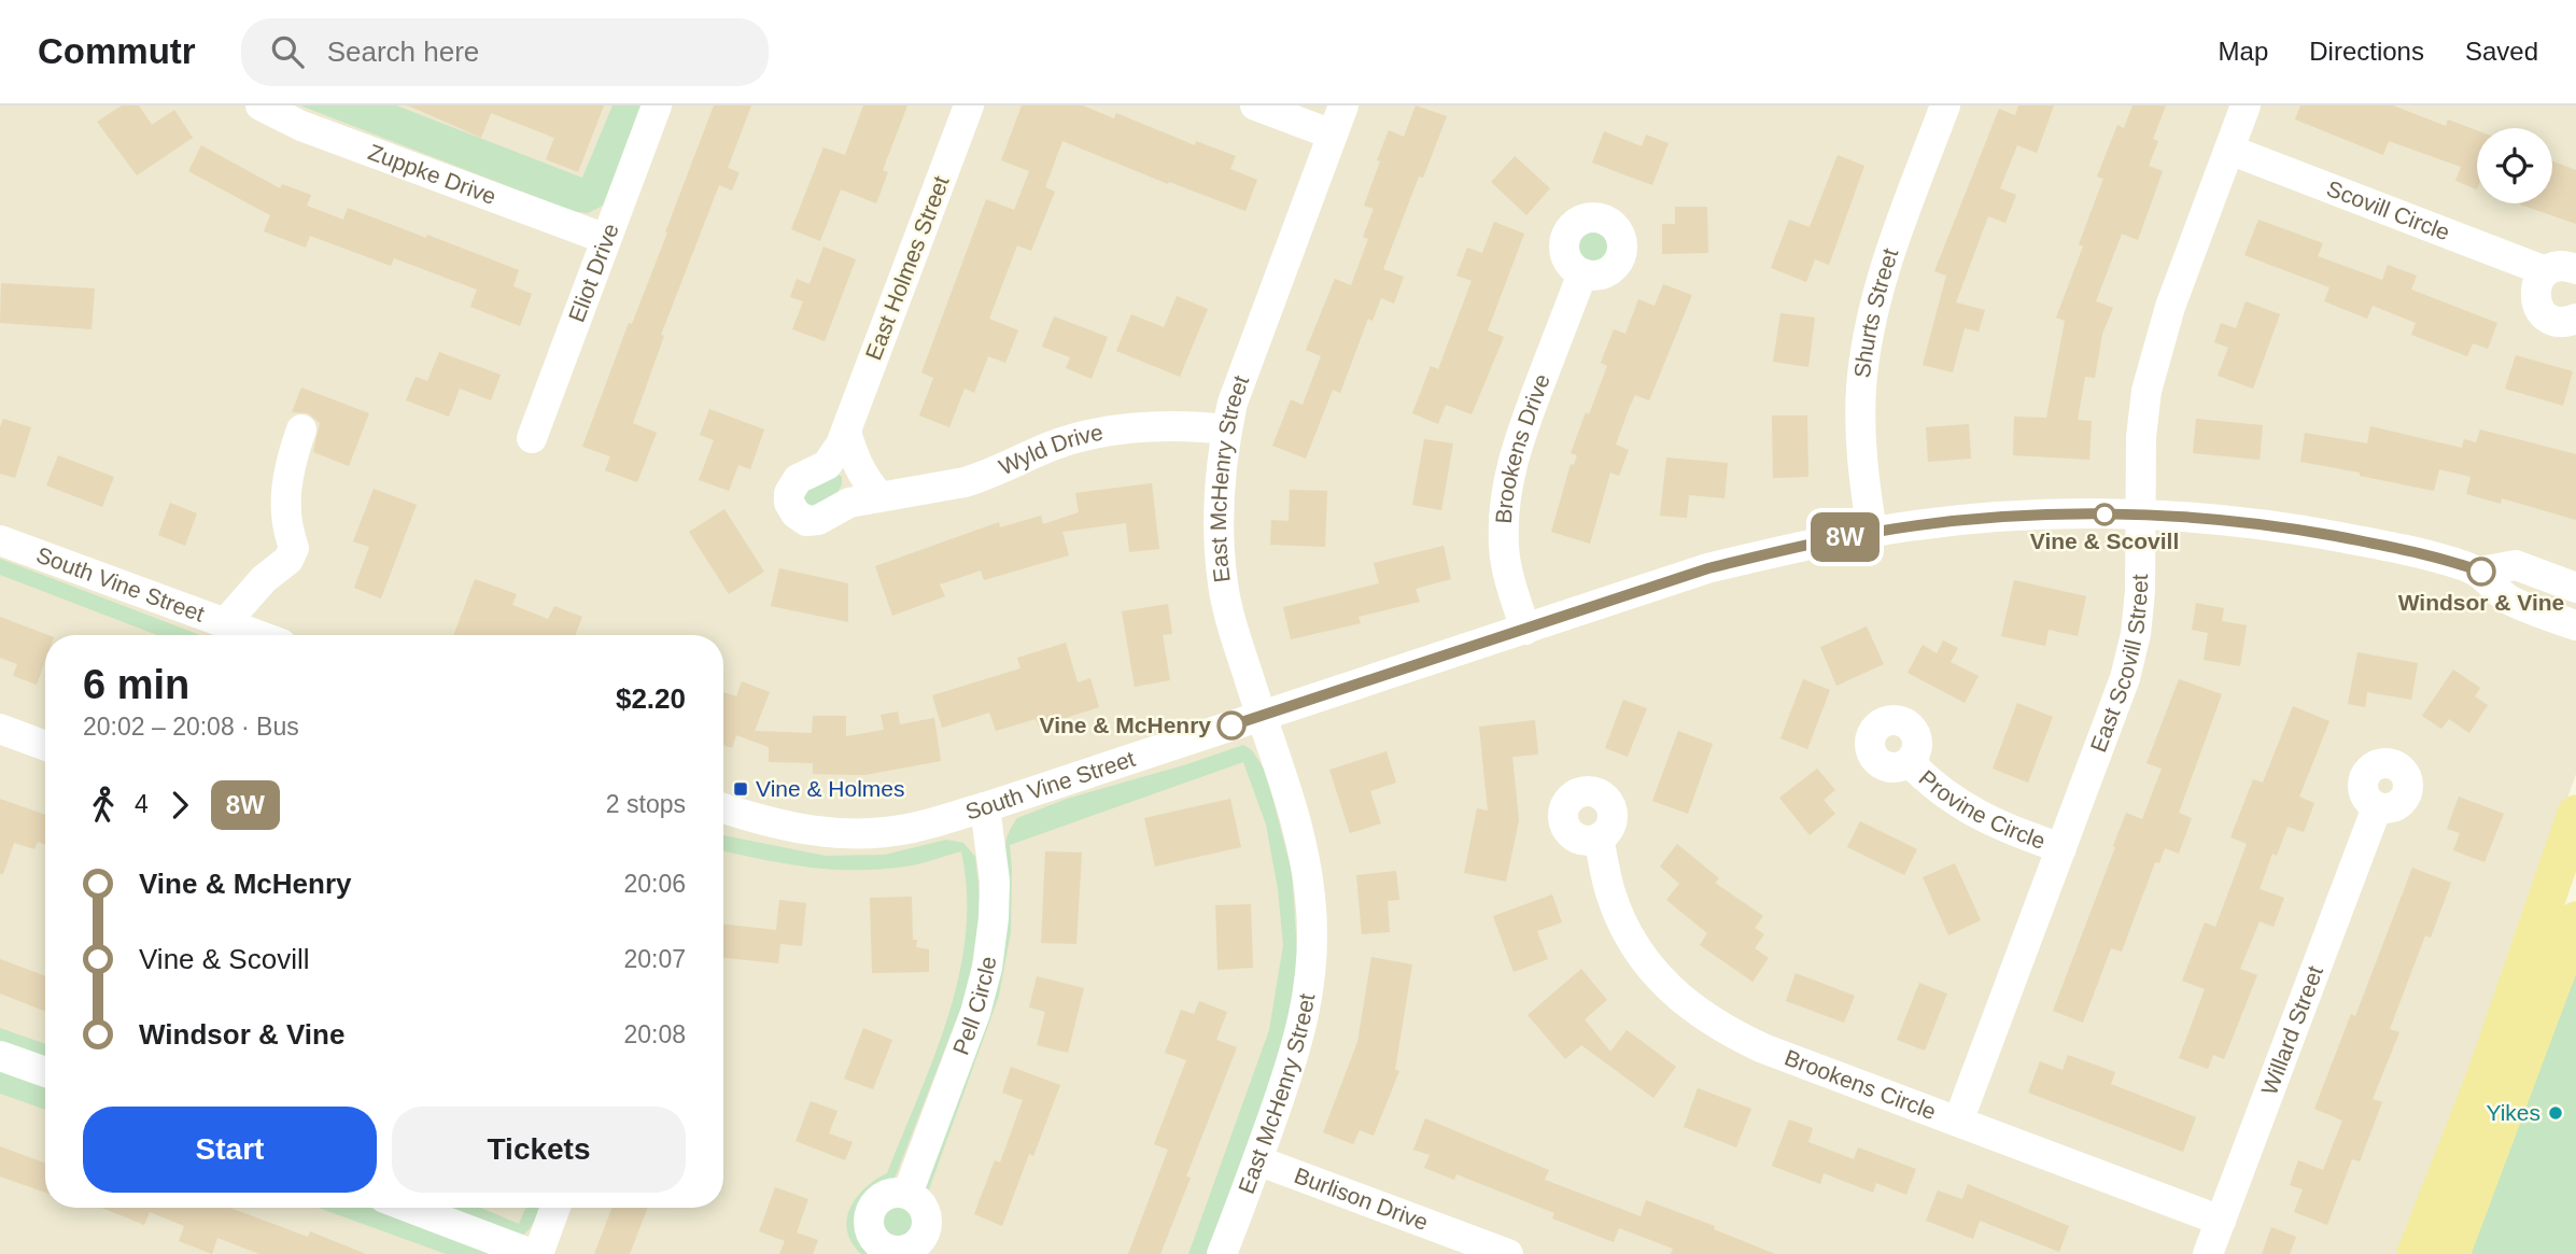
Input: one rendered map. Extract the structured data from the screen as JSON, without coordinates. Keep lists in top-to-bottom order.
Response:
{
  "streets": {
    "street": [
      "Zuppke Drive",
      "Scovill Circle",
      "East Holmes Street",
      "Eliot Drive",
      "Shurts Street",
      "Brookens Drive",
      "Wyld Drive",
      "East McHenry Street",
      "South Vine Street",
      "East Scovill Street",
      "Provine Circle",
      "Pell Circle",
      "Willard Street",
      "Brookens Circle",
      "Burlison Drive"
    ]
  },
  "crossings": [
    ["Zuppke Drive", "Eliot Drive"],
    ["Scovill Circle", "East Scovill Street"],
    ["East Holmes Street", "Wyld Drive"],
    ["Shurts Street", "South Vine Street"],
    ["Brookens Drive", "South Vine Street"],
    ["Wyld Drive", "East McHenry Street"],
    ["East McHenry Street", "South Vine Street"],
    ["East McHenry Street", "Burlison Drive"],
    ["South Vine Street", "East Scovill Street"],
    ["South Vine Street", "Pell Circle"],
    ["East Scovill Street", "Provine Circle"],
    ["East Scovill Street", "Brookens Circle"],
    ["Willard Street", "Brookens Circle"]
  ],
  "places": {
    "other": [
      "Vine & Scovill",
      "Windsor & Vine",
      "Vine & McHenry",
      "Yikes"
    ],
    "transit": ["Vine & Holmes"]
  },
  "lines": ["bus line 8W"],
  "page": {
    "header": "Commutr",
    "search": "Search here",
    "nav": ["Map", "Directions", "Saved"],
    "on_map": "8W",
    "heading": ["6 min", "20:02 – 20:08 · Bus", "$2.20"],
    "legs": ["4", "8W", "2 stops"],
    "list": [
      {
        "name": "Vine & McHenry",
        "value": "20:06"
      },
      {
        "name": "Vine & Scovill",
        "value": "20:07"
      },
      {
        "name": "Windsor & Vine",
        "value": "20:08"
      }
    ],
    "buttons": ["Start", "Tickets"]
  }
}
